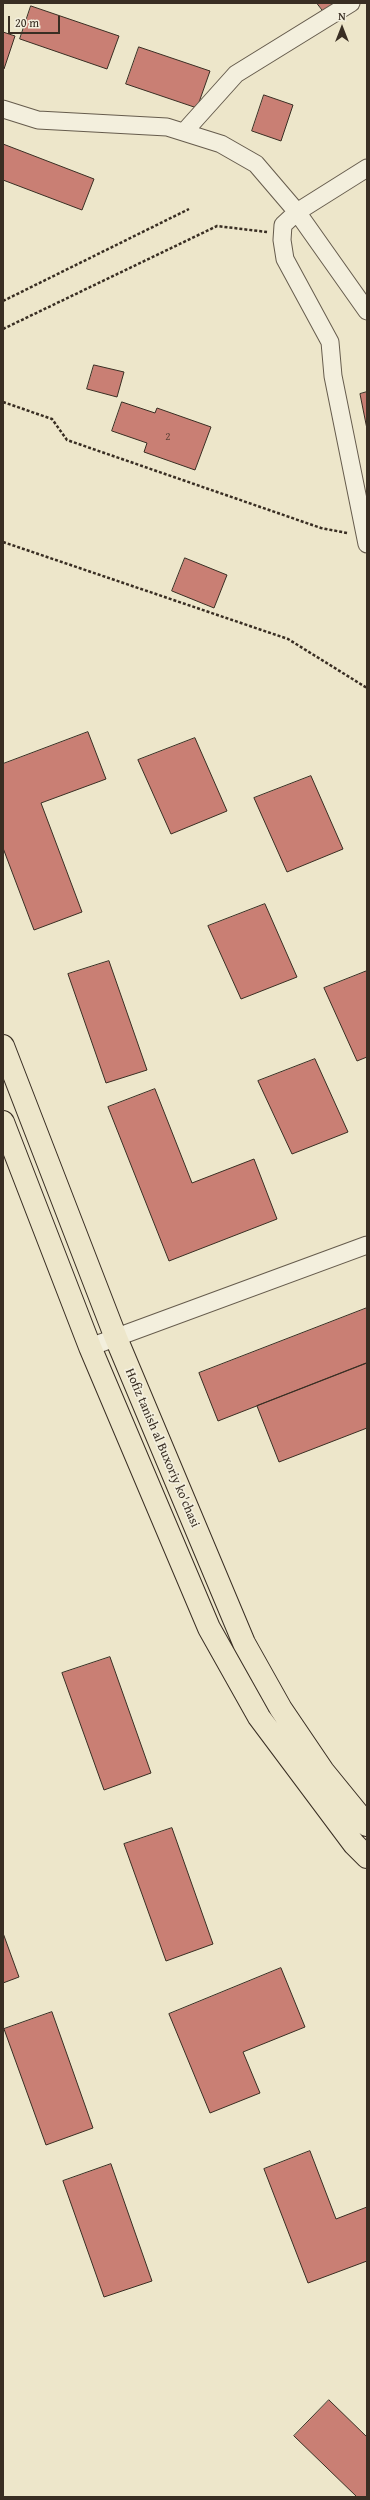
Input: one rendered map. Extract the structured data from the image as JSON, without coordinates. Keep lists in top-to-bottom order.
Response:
{
  "streets": {
    "main road": ["Hofiz tanish al Buxoriy ko'chasi"]
  },
  "house_numbers": ["2"],
  "scale_bar": "20 m",
  "north": "top"
}
